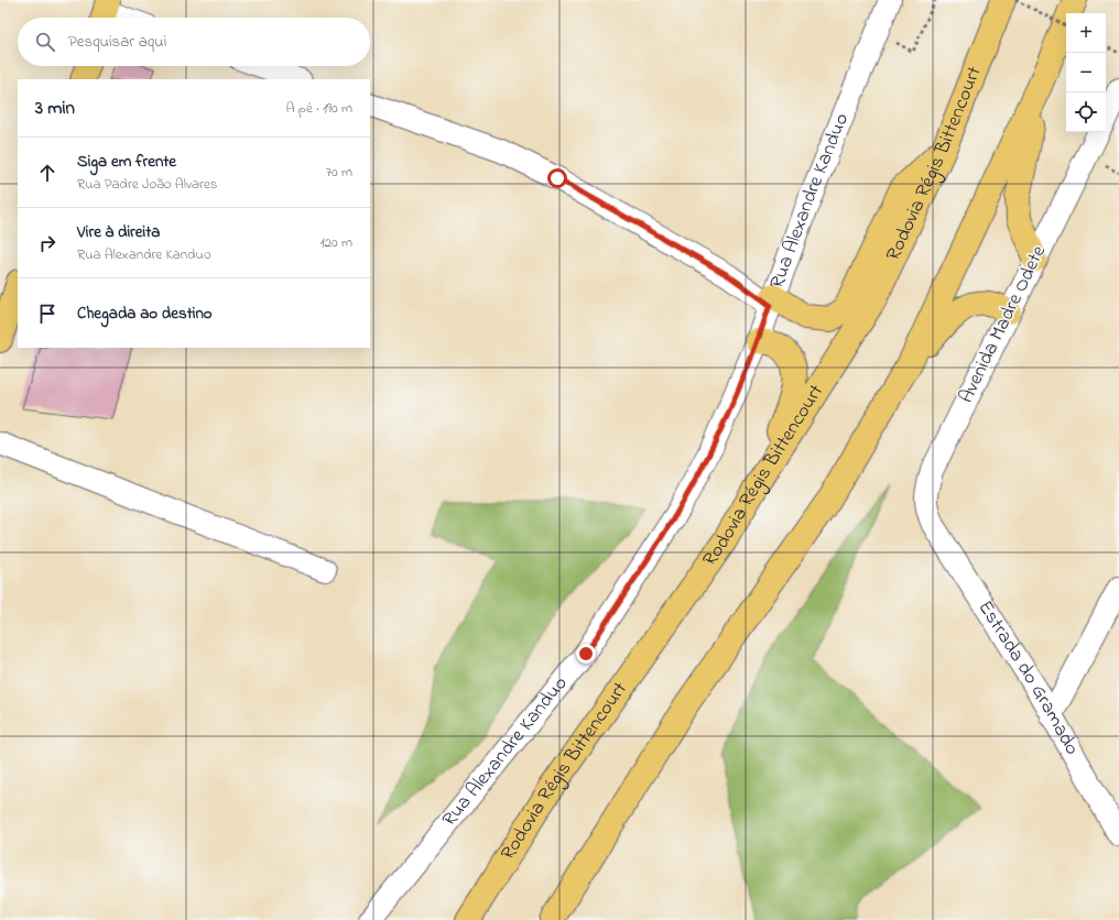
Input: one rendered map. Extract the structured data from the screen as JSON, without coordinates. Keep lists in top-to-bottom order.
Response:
{
  "streets": {
    "main road": ["Rodovia Régis Bittencourt"],
    "street": ["Rua Alexandre Kanduo", "Avenida Madre Odete", "Estrada do Gramado"]
  },
  "crossings": [
    ["Avenida Madre Odete", "Estrada do Gramado"]
  ],
  "page": {
    "map_buttons": ["+", "−"],
    "search": "Pesquisar aqui",
    "heading": ["3 min", "A pé · 190 m"],
    "list": [
      ["Siga em frente", "Rua Padre João Alvares", "70 m"],
      ["Vire à direita", "Rua Alexandre Kanduo", "120 m"],
      "Chegada ao destino"
    ]
  }
}
